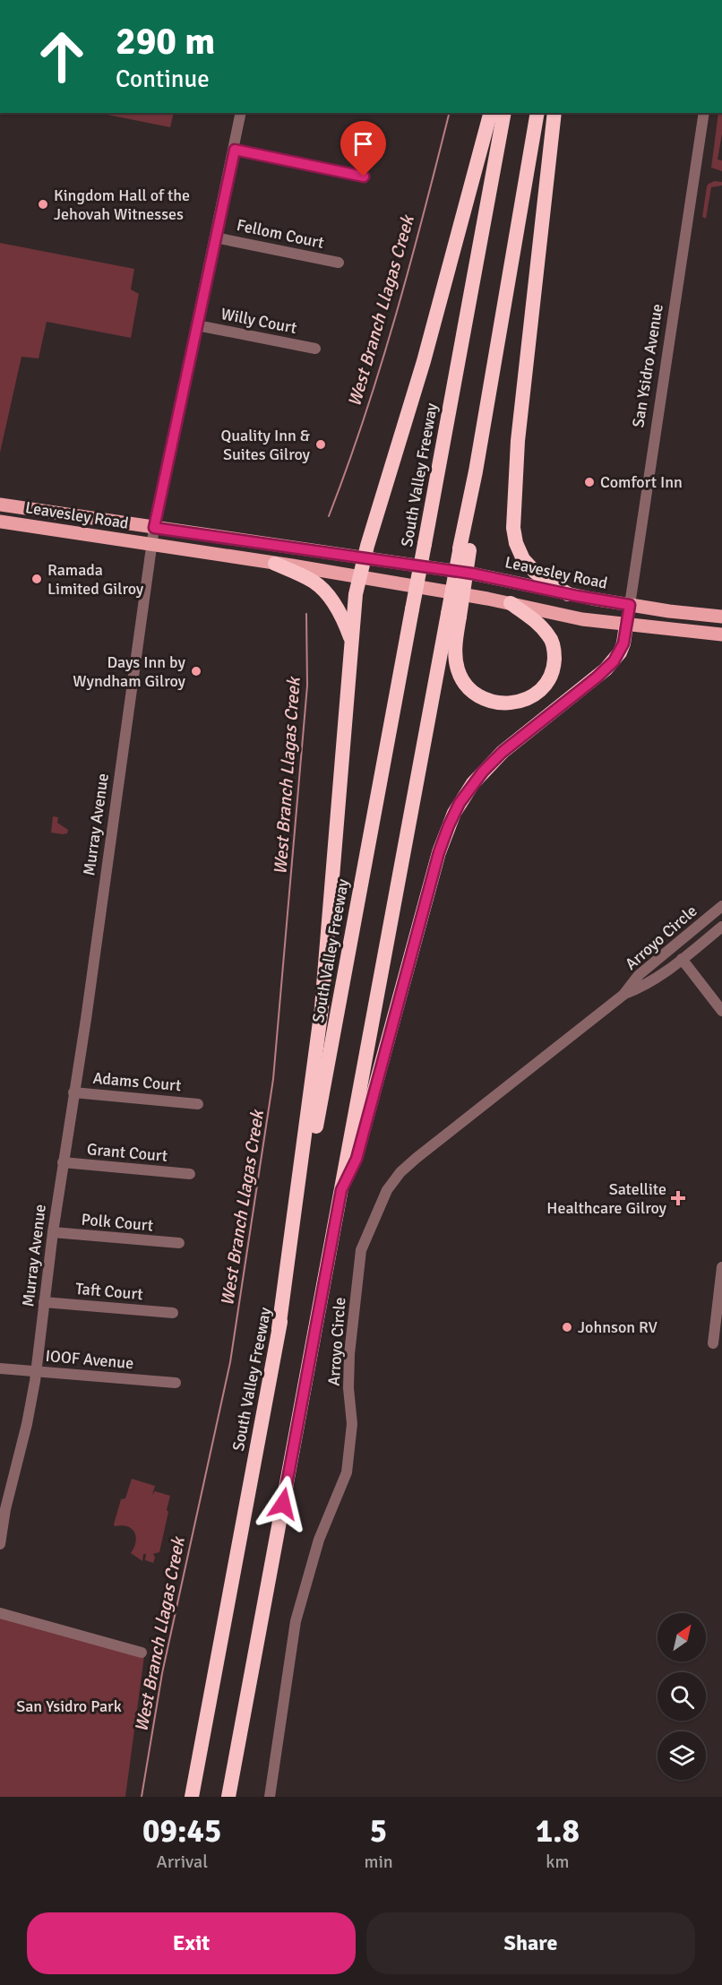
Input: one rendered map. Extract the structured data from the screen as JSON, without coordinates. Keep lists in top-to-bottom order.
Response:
{
  "streets": {
    "highway": ["South Valley Freeway"],
    "main road": ["San Ysidro Avenue", "Leavesley Road"],
    "street": [
      "Fellom Court",
      "Willy Court",
      "Murray Avenue",
      "Arroyo Circle",
      "Adams Court",
      "Grant Court",
      "Polk Court",
      "Taft Court",
      "IOOF Avenue"
    ]
  },
  "crossings": [
    ["Fellom Court", "Murray Avenue"],
    ["Willy Court", "Murray Avenue"],
    ["San Ysidro Avenue", "Leavesley Road"],
    ["Leavesley Road", "Murray Avenue"],
    ["Murray Avenue", "Adams Court"],
    ["Murray Avenue", "Grant Court"],
    ["Murray Avenue", "Polk Court"],
    ["Murray Avenue", "Taft Court"],
    ["Murray Avenue", "IOOF Avenue"]
  ],
  "water": ["West Branch Llagas Creek"],
  "parks": ["San Ysidro Park"],
  "places": {
    "other": [
      "Kingdom Hall of the Jehovah Witnesses",
      "Quality Inn & Suites Gilroy",
      "Comfort Inn",
      "Ramada Limited Gilroy",
      "Days Inn by Wyndham Gilroy",
      "Johnson RV"
    ],
    "health": ["Satellite Healthcare Gilroy"]
  },
  "north": "top right",
  "page": {
    "turn": ["290 m", "Continue"],
    "eta": [
      "09:45",
      "Arrival",
      "5",
      "min",
      "1.8",
      "km"
    ],
    "buttons": ["Exit", "Share"]
  }
}
